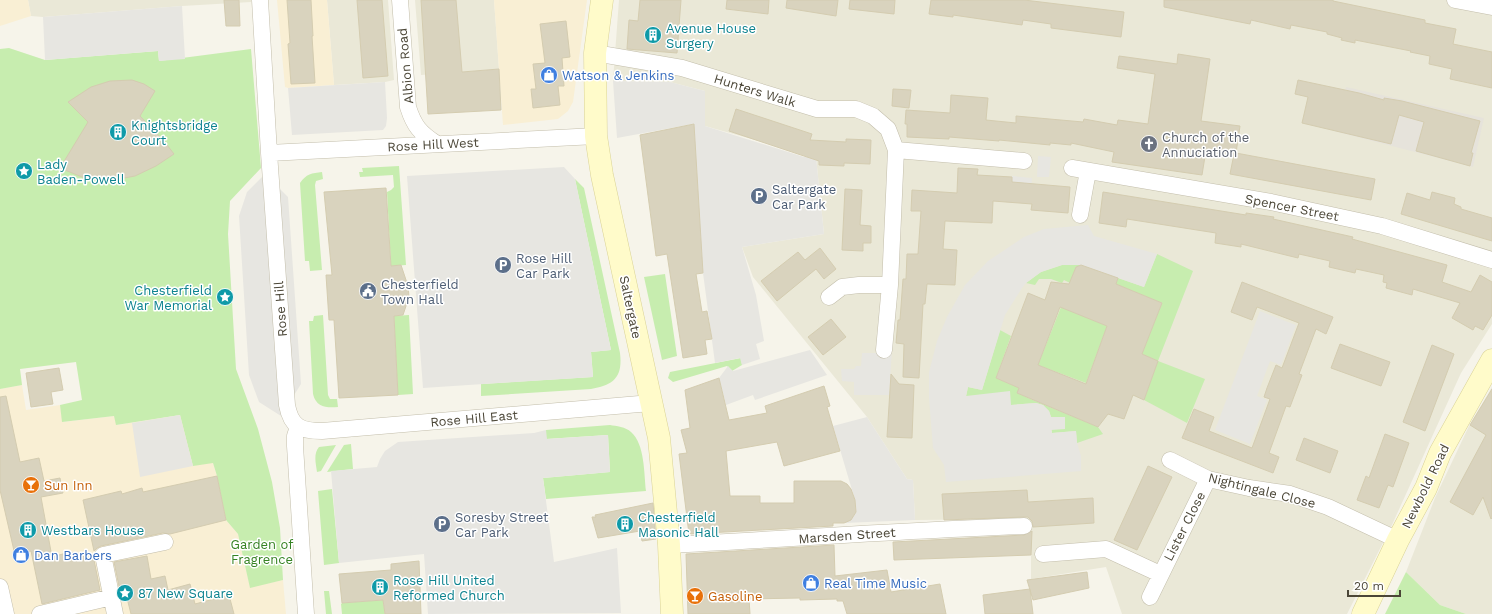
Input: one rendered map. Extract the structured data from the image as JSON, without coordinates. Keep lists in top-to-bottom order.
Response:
{
  "streets": {
    "street": [
      "Albion Road",
      "Hunters Walk",
      "Rose Hill West",
      "Spencer Street",
      "Saltergate",
      "Rose Hill",
      "Rose Hill East",
      "Newbold Road",
      "Nightingale Close",
      "Lister Close",
      "Marsden Street"
    ]
  },
  "crossings": [
    ["Albion Road", "Rose Hill West"],
    ["Hunters Walk", "Saltergate"],
    ["Rose Hill West", "Saltergate"],
    ["Rose Hill West", "Rose Hill"],
    ["Saltergate", "Rose Hill East"],
    ["Saltergate", "Marsden Street"],
    ["Rose Hill", "Rose Hill East"],
    ["Newbold Road", "Nightingale Close"],
    ["Nightingale Close", "Lister Close"]
  ],
  "parks": ["Garden of Fragrence"],
  "places": {
    "building": [
      "Avenue House Surgery",
      "Knightsbridge Court",
      "Chesterfield Masonic Hall",
      "Westbars House",
      "Rose Hill United Reformed Church"
    ],
    "shop": ["Watson & Jenkins", "Dan Barbers", "Real Time Music"],
    "church": ["Church of the Annuciation"],
    "place": ["Lady Baden-Powell", "Chesterfield War Memorial", "87 New Square"],
    "parking": ["Saltergate Car Park", "Rose Hill Car Park", "Soresby Street Car Park"],
    "public building": ["Chesterfield Town Hall"],
    "bar": ["Sun Inn", "Gasoline"]
  },
  "scale_bar": "20 m"
}
